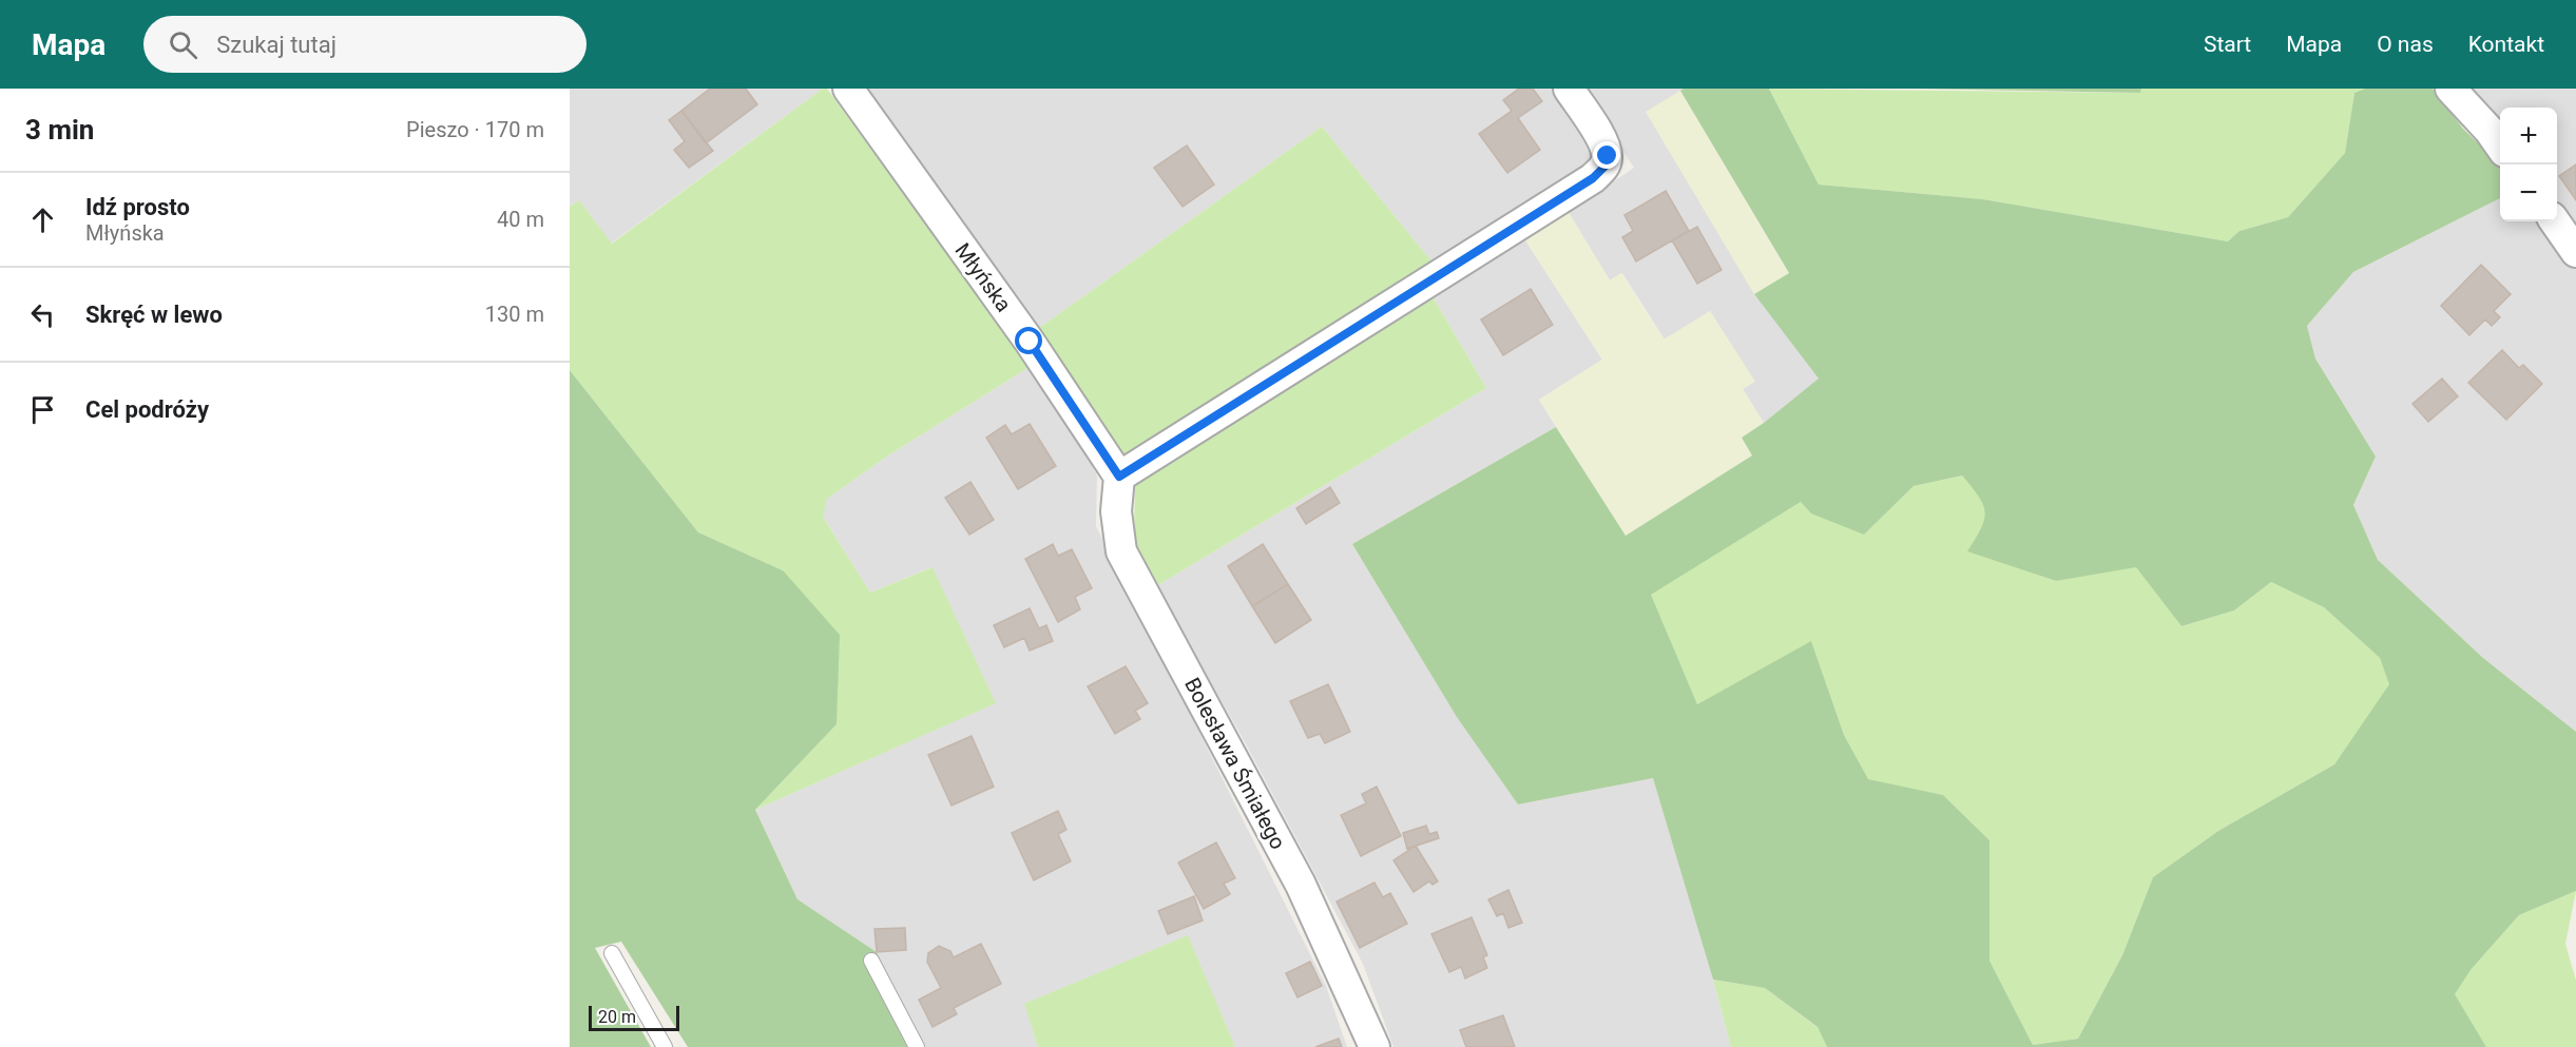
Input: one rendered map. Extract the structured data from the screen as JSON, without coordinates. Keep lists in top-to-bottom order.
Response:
{
  "streets": {
    "street": ["Młyńska", "Bolesława Śmiałego"]
  },
  "crossings": [
    ["Młyńska", "Bolesława Śmiałego"]
  ],
  "scale_bar": "20 m",
  "page": {
    "header": "Mapa",
    "search": "Szukaj tutaj",
    "nav": [
      "Start",
      "Mapa",
      "O nas",
      "Kontakt"
    ],
    "heading": ["3 min", "Pieszo · 170 m"],
    "map_buttons": ["+", "−"],
    "list": [
      ["Idź prosto", "Młyńska", "40 m"],
      ["Skręć w lewo", "130 m"],
      "Cel podróży"
    ],
    "scale": "20 m"
  }
}
